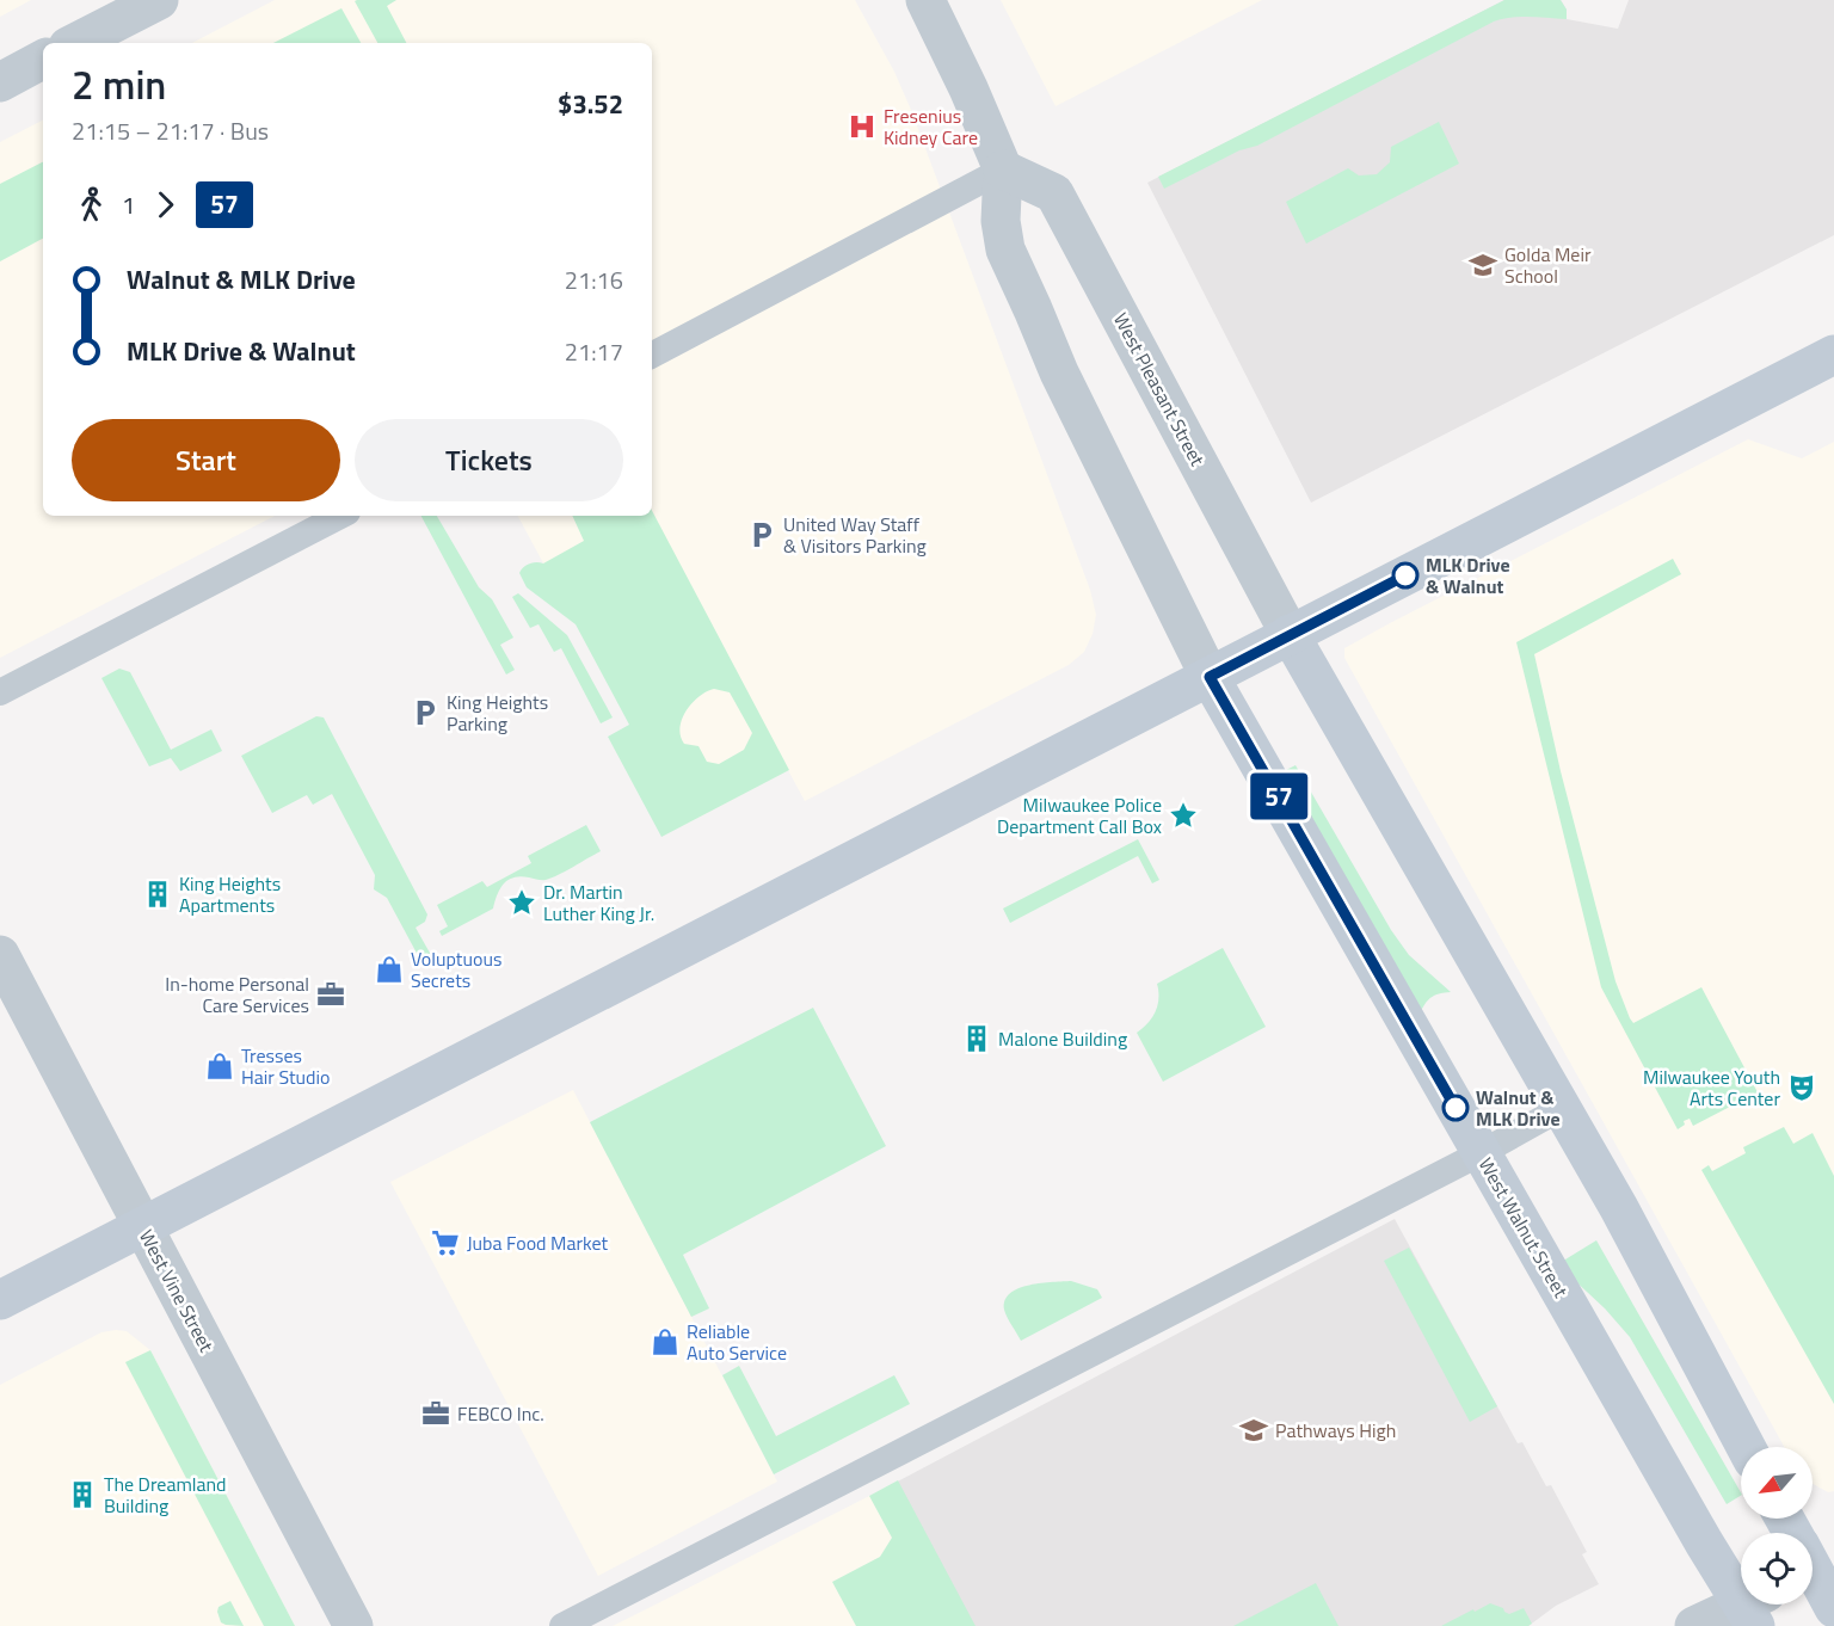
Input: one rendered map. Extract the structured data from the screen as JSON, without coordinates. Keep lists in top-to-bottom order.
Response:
{
  "streets": {
    "main road": ["West Walnut Street"],
    "street": ["West Pleasant Street", "West Vine Street"]
  },
  "places": {
    "hospital": ["Fresenius Kidney Care"],
    "school or university": ["Golda Meir School", "Pathways High"],
    "parking": ["United Way Staff & Visitors Parking", "King Heights Parking"],
    "other": ["MLK Drive & Walnut", "Walnut & MLK Drive"],
    "place": ["Milwaukee Police Department Call Box", "Dr. Martin Luther King Jr."],
    "building": ["King Heights Apartments", "Malone Building", "The Dreamland Building"],
    "shop": ["Voluptuous Secrets", "Tresses Hair Studio", "Reliable Auto Service"],
    "office": ["In-home Personal Care Services", "FEBCO Inc."],
    "theatre": ["Milwaukee Youth Arts Center"],
    "supermarket": ["Juba Food Market"]
  },
  "lines": ["bus line 57"],
  "north": "bottom left",
  "page": {
    "on_map": "57",
    "heading": ["2 min", "21:15 – 21:17 · Bus", "$3.52"],
    "legs": ["1", "57"],
    "list": [
      {
        "name": "Walnut & MLK Drive",
        "value": "21:16"
      },
      {
        "name": "MLK Drive & Walnut",
        "value": "21:17"
      }
    ],
    "buttons": ["Start", "Tickets"]
  }
}
